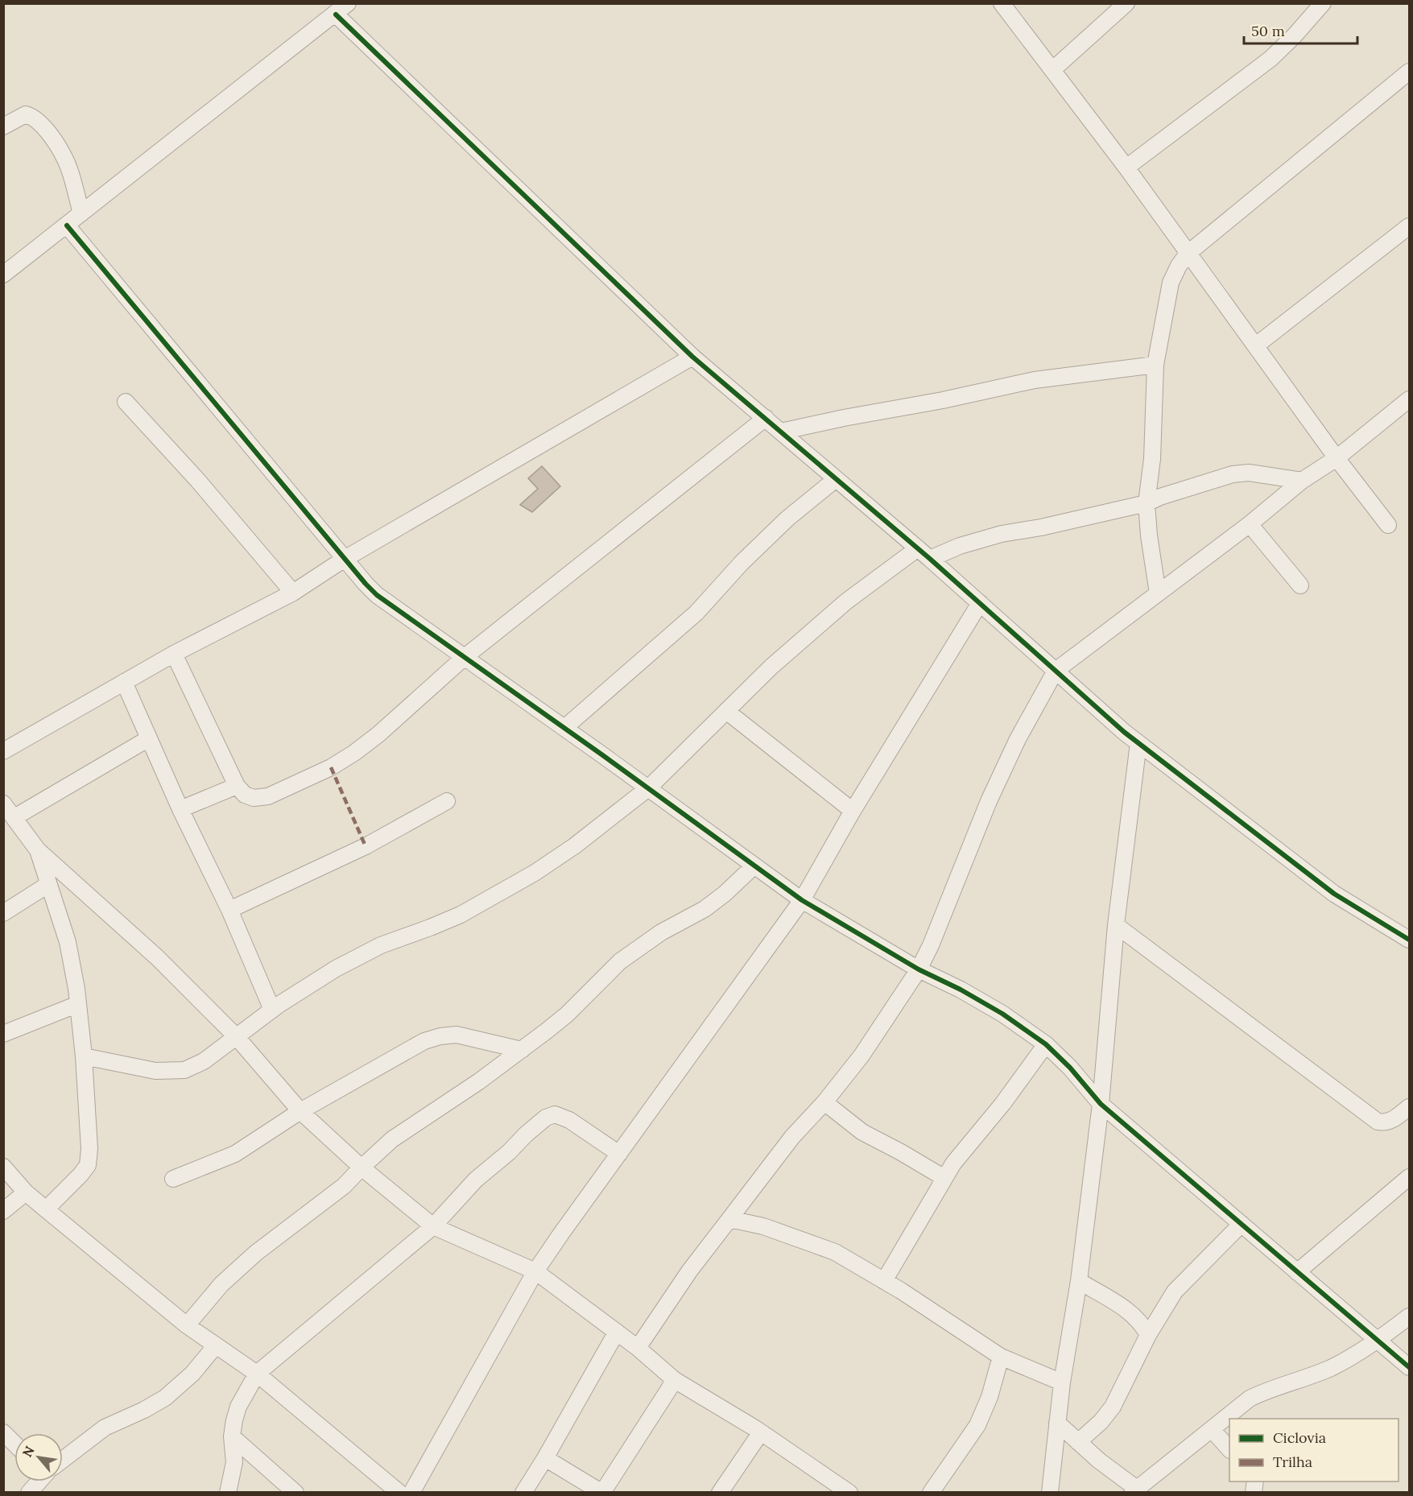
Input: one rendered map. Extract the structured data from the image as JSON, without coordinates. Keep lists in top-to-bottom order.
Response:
{
  "legend": ["Ciclovia", "Trilha"],
  "scale_bar": "50 m",
  "north": "top left"
}
